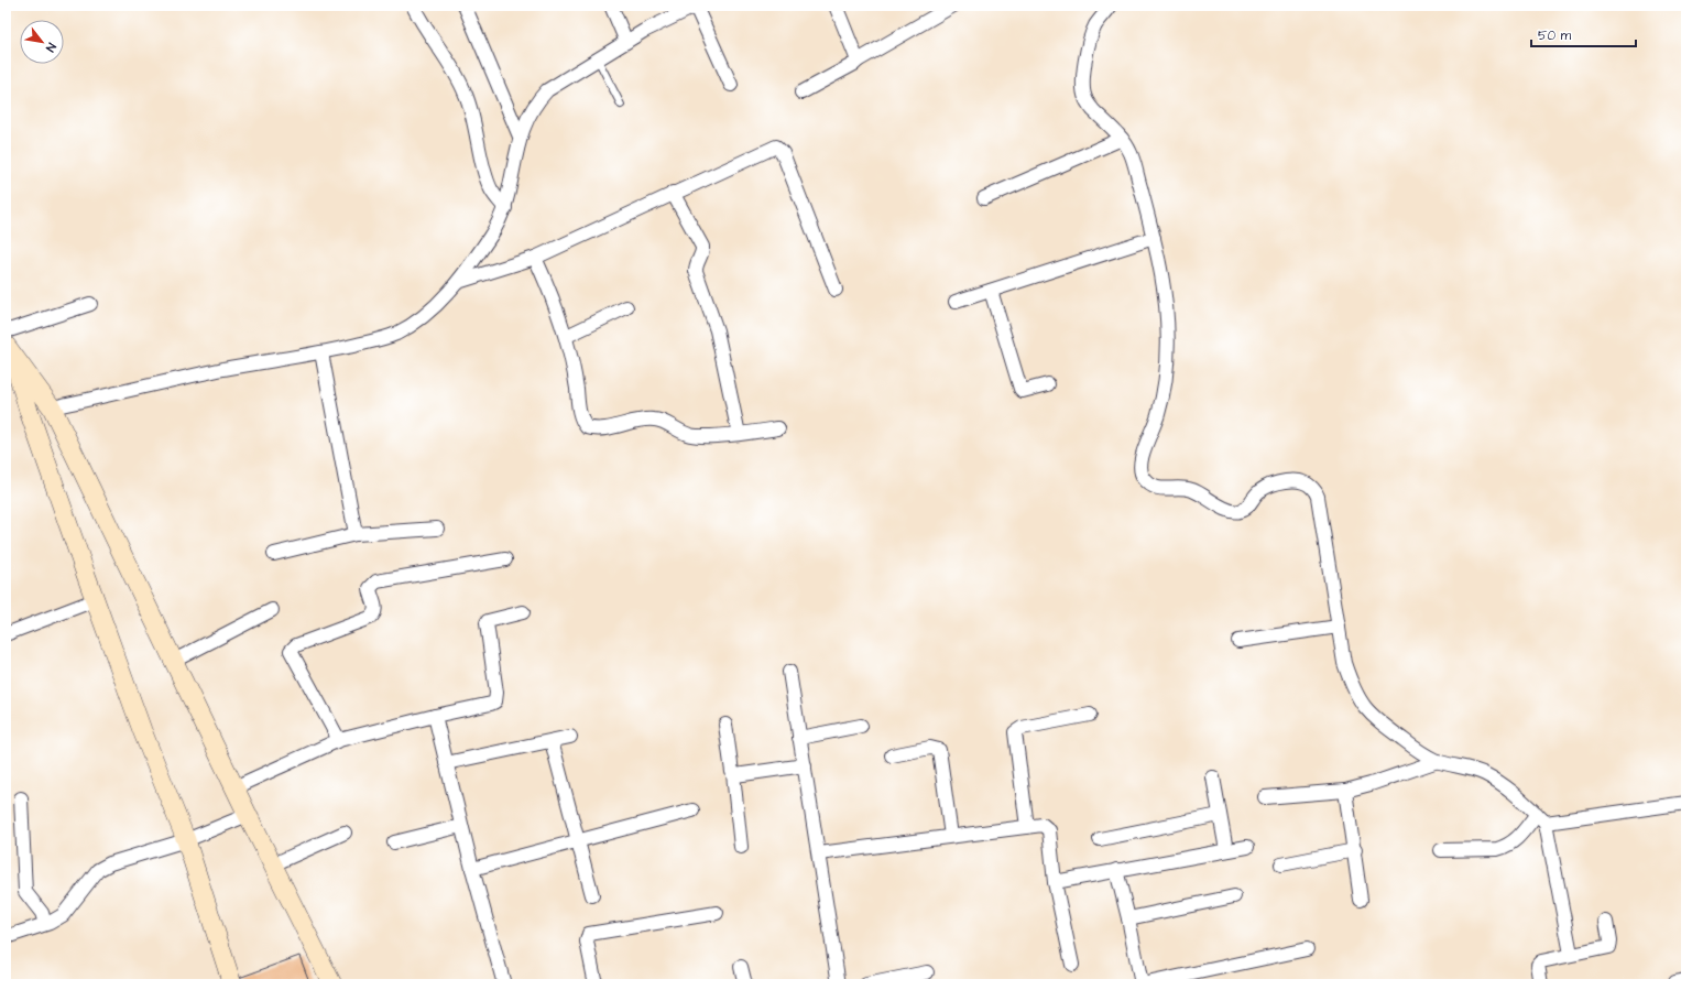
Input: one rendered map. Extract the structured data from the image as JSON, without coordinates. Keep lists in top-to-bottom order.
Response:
{
  "scale_bar": "50 m",
  "north": "bottom right"
}
